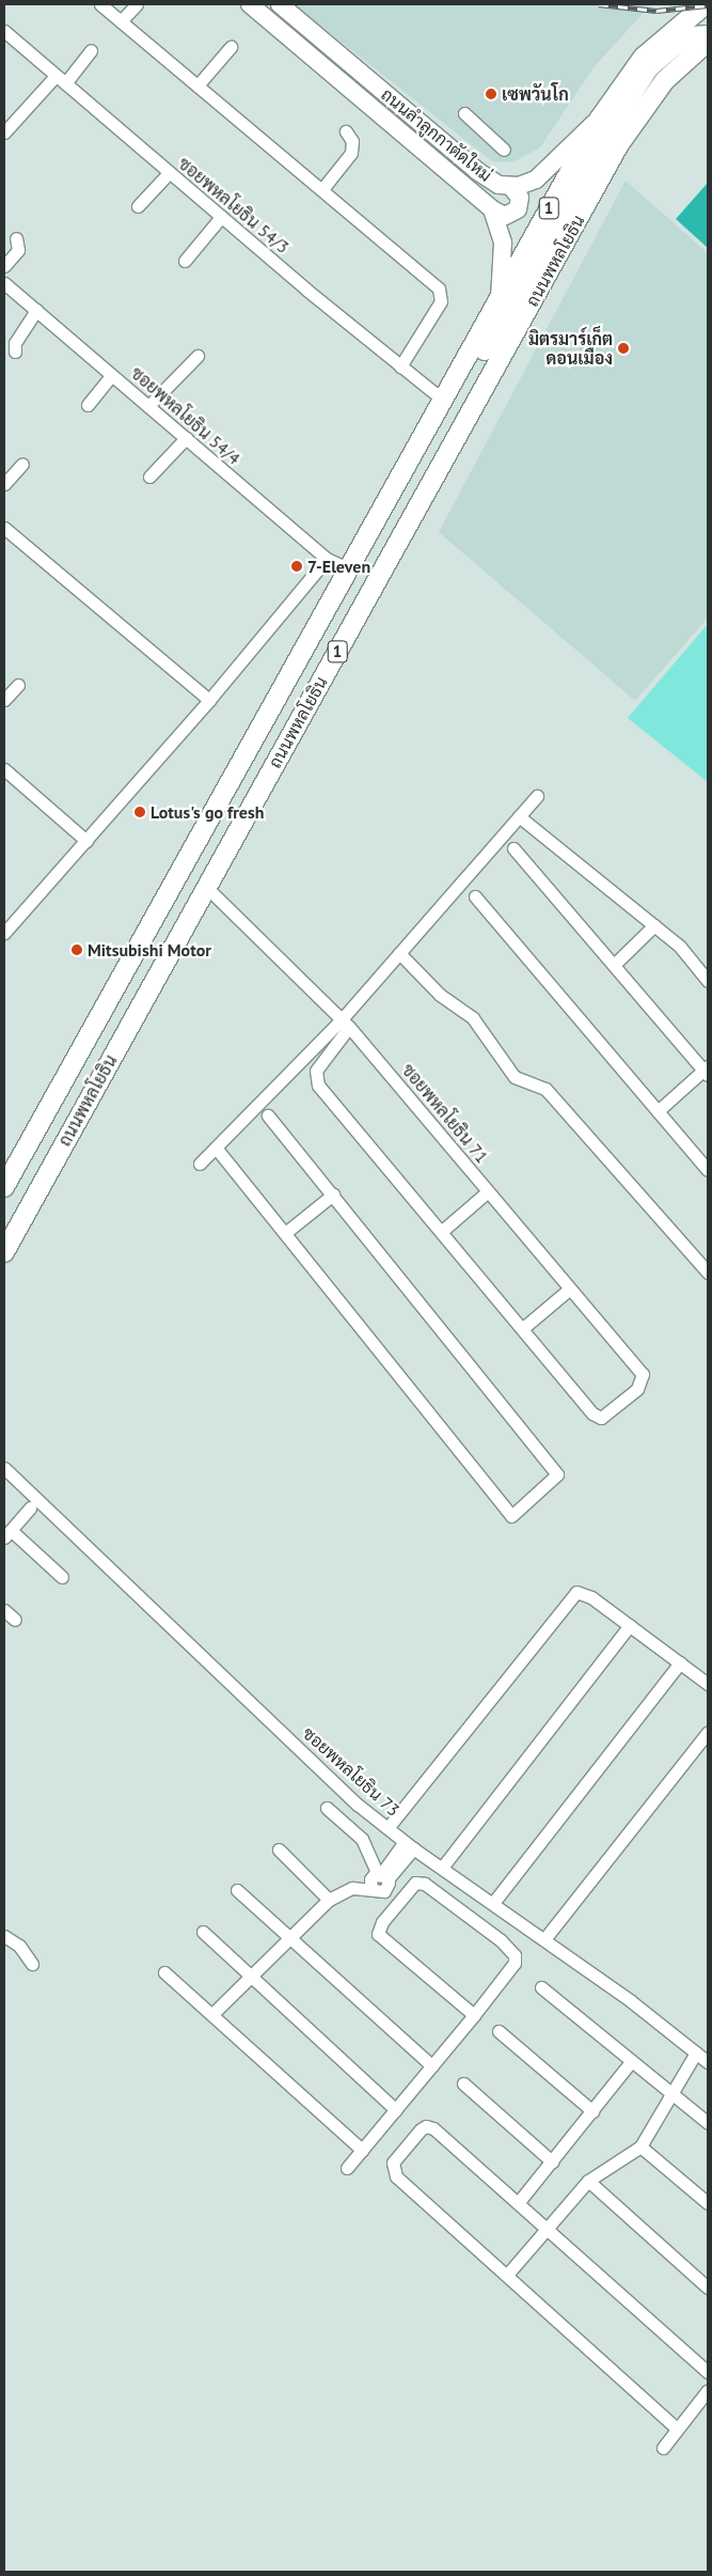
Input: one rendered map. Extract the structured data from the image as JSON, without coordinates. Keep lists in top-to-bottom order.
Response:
{
  "streets": {
    "main road": ["ถนนลำลูกกาตัดใหม่", "1", "ถนนพหลโยธิน"],
    "street": [
      "ซอยพหลโยธิน 54/3",
      "ซอยพหลโยธิน 54/4",
      "ซอยพหลโยธิน 71",
      "ซอยพหลโยธิน 73"
    ]
  },
  "crossings": [
    ["ถนนลำลูกกาตัดใหม่", "ถนนพหลโยธิน"],
    ["ซอยพหลโยธิน 54/3", "ถนนพหลโยธิน"],
    ["ถนนพหลโยธิน", "ซอยพหลโยธิน 54/4"],
    ["ถนนพหลโยธิน", "ซอยพหลโยธิน 71"]
  ],
  "places": [
    "เซพวันโก",
    "มิตรมาร์เก็ต ดอนเมือง",
    "7-Eleven",
    "Lotus's go fresh",
    "Mitsubishi Motor"
  ]
}
